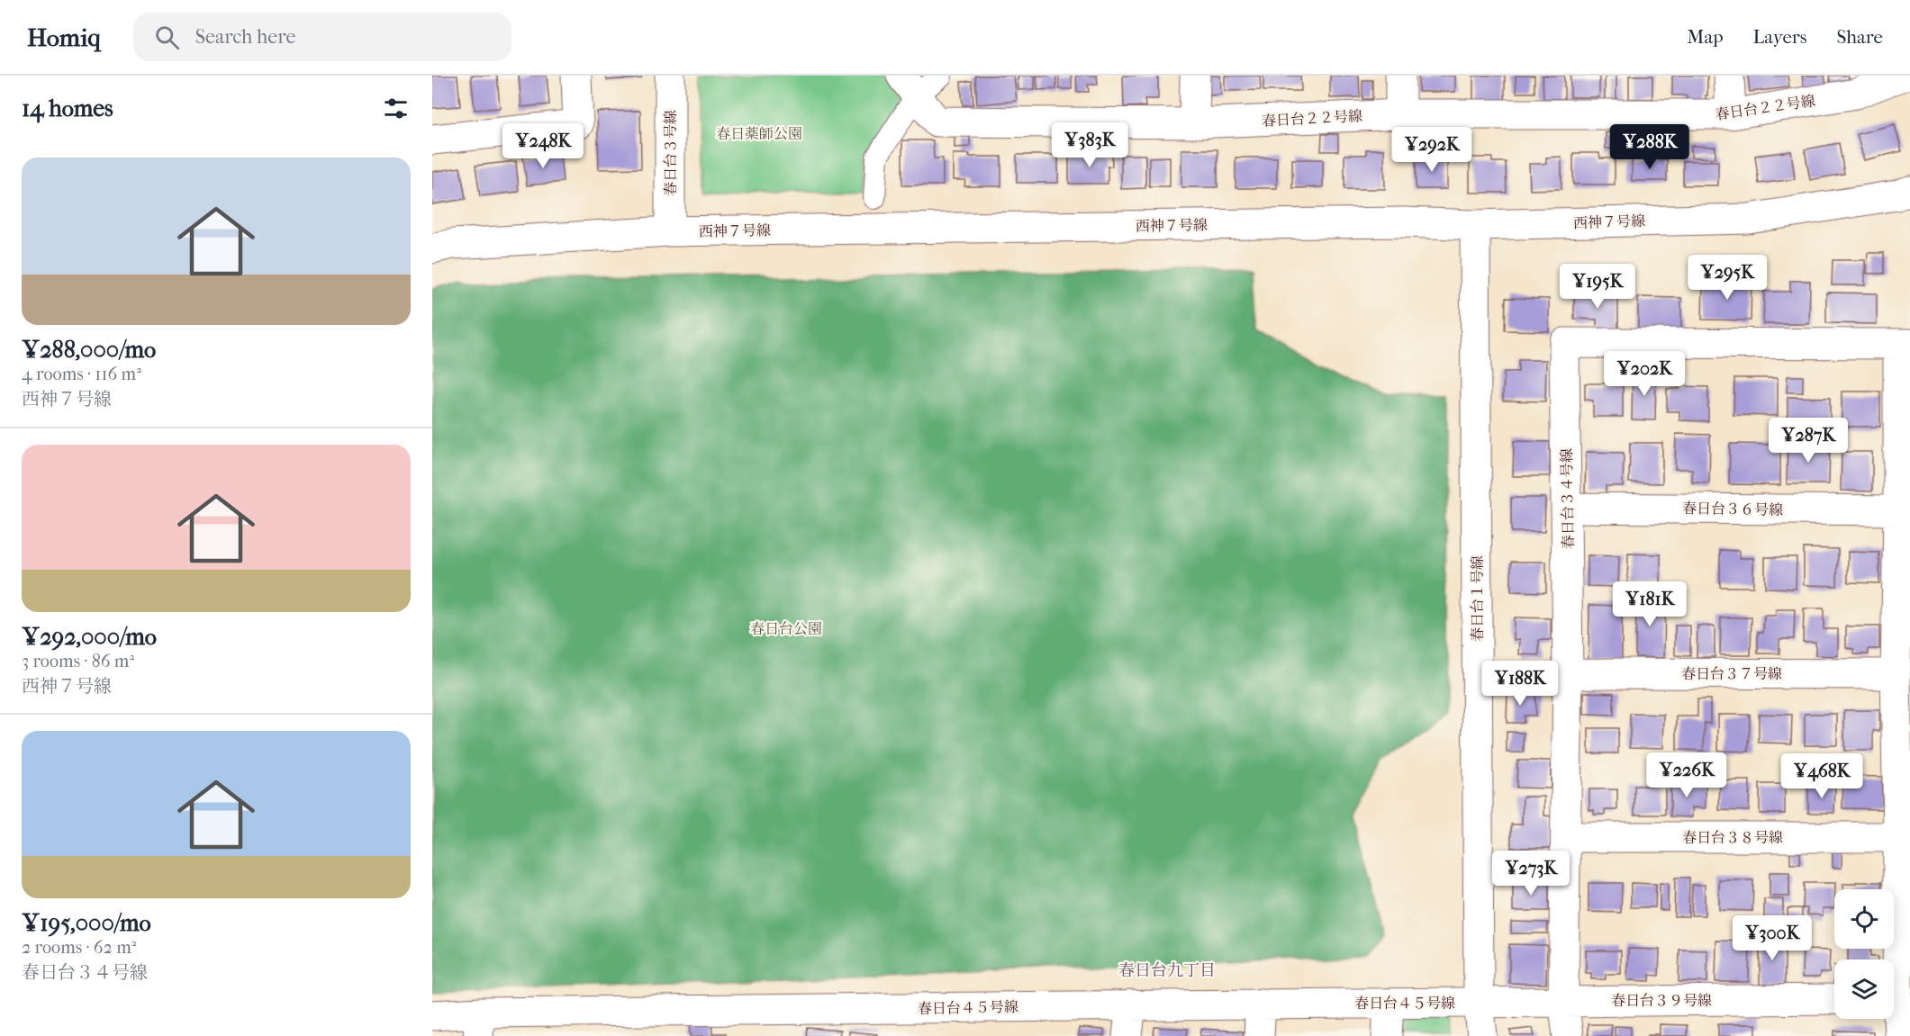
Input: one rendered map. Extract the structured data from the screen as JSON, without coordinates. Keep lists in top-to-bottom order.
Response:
{
  "streets": {
    "street": [
      "春日台２２号線",
      "春日台３号線",
      "西神７号線",
      "春日台３４号線",
      "春日台３６号線",
      "春日台１号線",
      "春日台３７号線",
      "春日台３８号線",
      "春日台３９号線",
      "春日台４５号線"
    ]
  },
  "crossings": [
    ["春日台３号線", "西神７号線"],
    ["西神７号線", "春日台１号線"],
    ["春日台３４号線", "春日台３６号線"],
    ["春日台３４号線", "春日台３７号線"],
    ["春日台３４号線", "春日台３８号線"],
    ["春日台３４号線", "春日台３９号線"],
    ["春日台１号線", "春日台３９号線"],
    ["春日台１号線", "春日台４５号線"],
    ["春日台３９号線", "春日台４５号線"]
  ],
  "districts": ["春日台九丁目"],
  "parks": ["春日薬師公園", "春日台公園"],
  "page": {
    "header": "Homiq",
    "search": "Search here",
    "nav": ["Map", "Layers", "Share"],
    "heading": "14 homes",
    "price": [
      "¥383K",
      "¥248K",
      "¥288K",
      "¥292K",
      "¥295K",
      "¥195K",
      "¥202K",
      "¥287K",
      "¥181K",
      "¥188K",
      "¥226K",
      "¥468K",
      "¥273K",
      "¥300K"
    ],
    "list": [
      {
        "name": "¥288,000/mo",
        "note": "4 rooms · 116 m² · 西神７号線"
      },
      {
        "name": "¥292,000/mo",
        "note": "3 rooms · 86 m² · 西神７号線"
      },
      {
        "name": "¥195,000/mo",
        "note": "2 rooms · 62 m² · 春日台３４号線"
      }
    ]
  }
}
